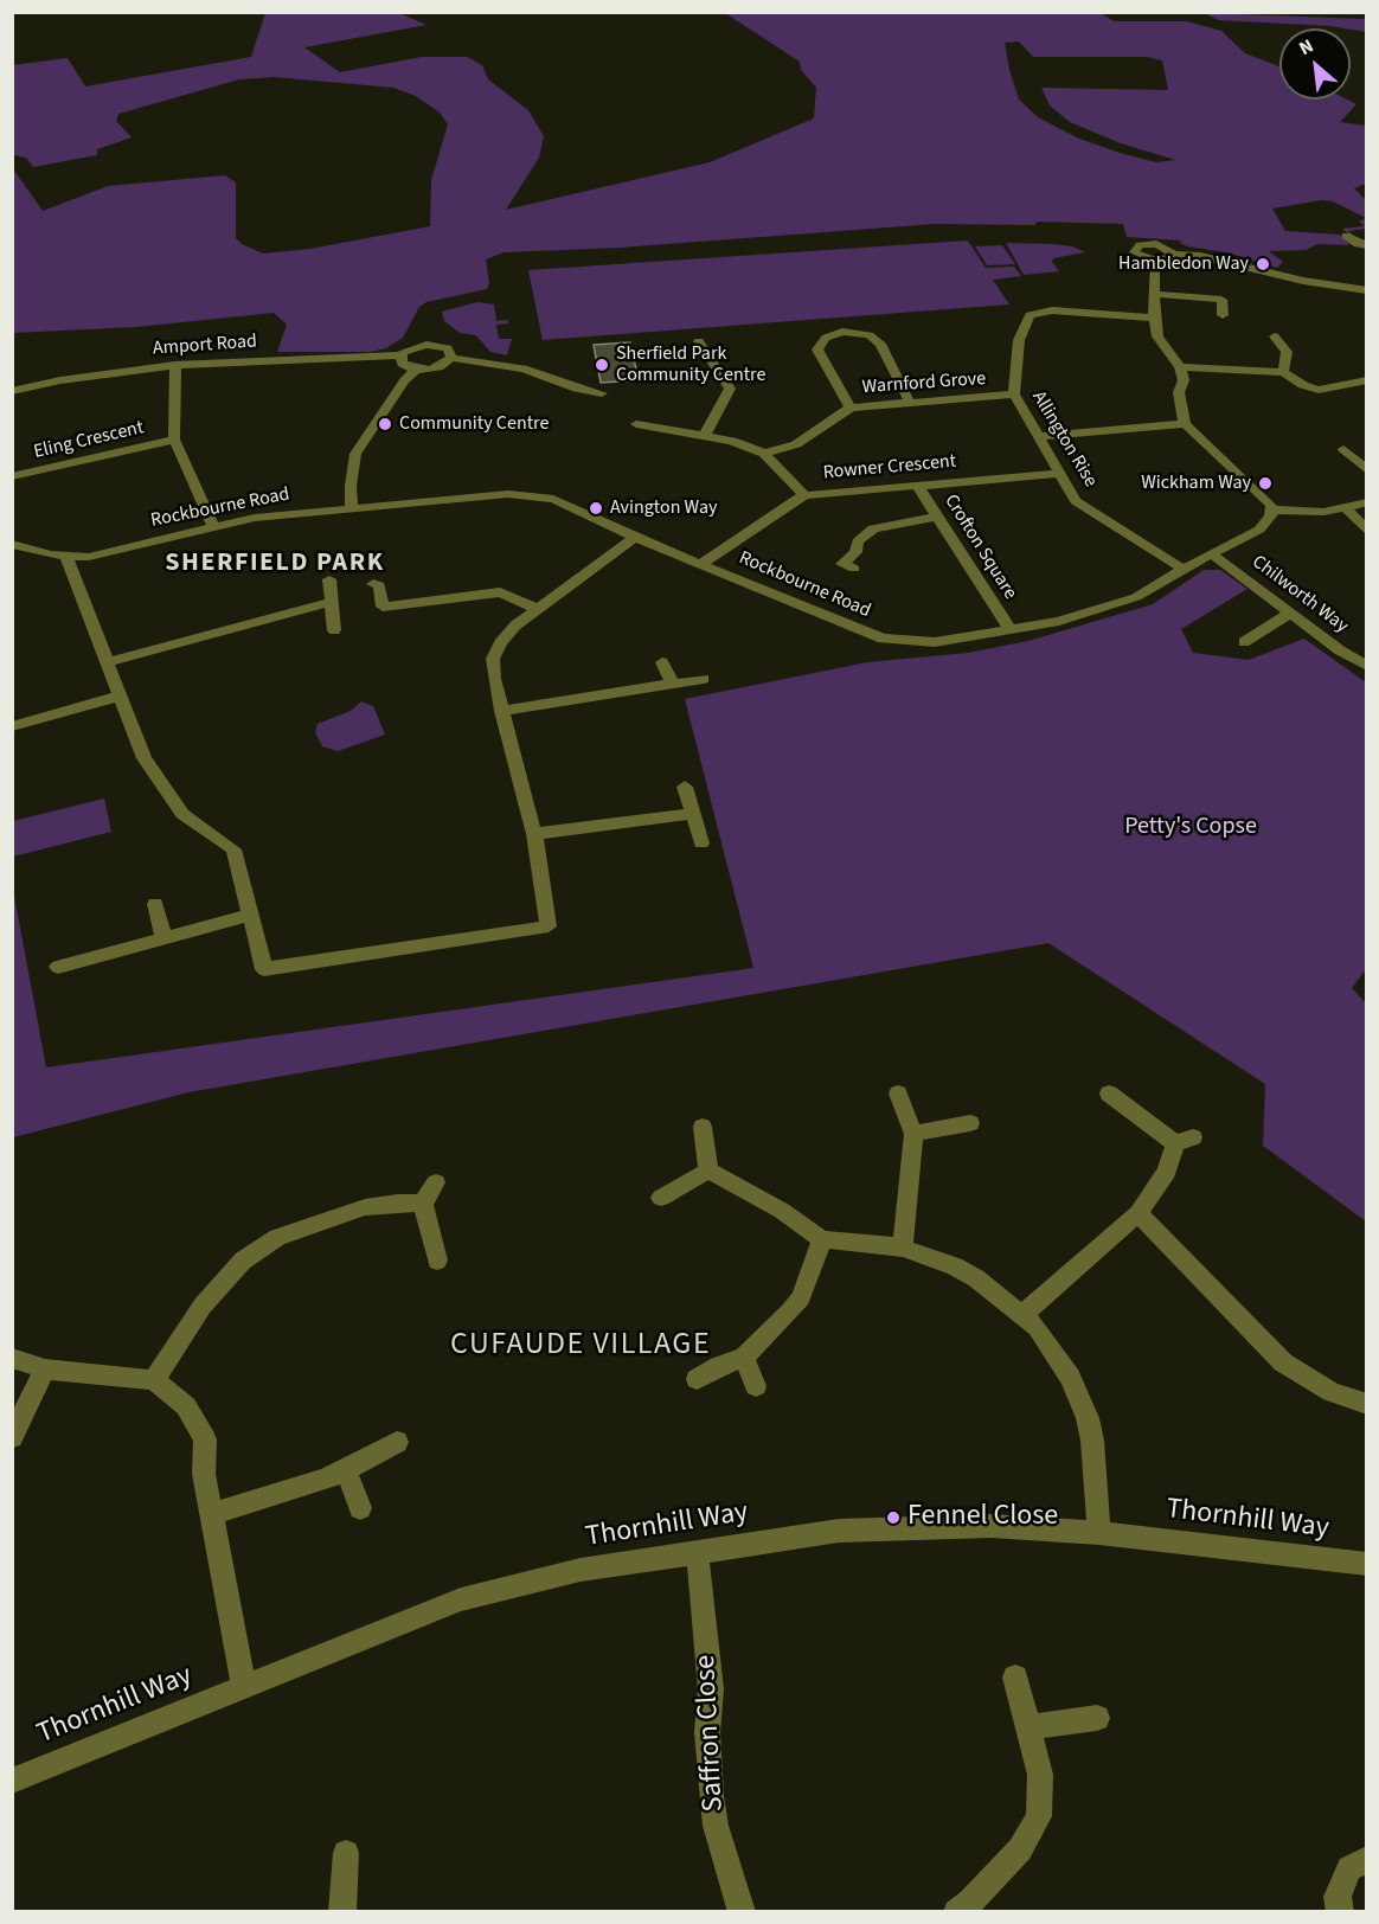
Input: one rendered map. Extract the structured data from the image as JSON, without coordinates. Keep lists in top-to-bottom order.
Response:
{
  "streets": {
    "street": [
      "Amport Road",
      "Warnford Grove",
      "Allington Rise",
      "Eling Crescent",
      "Rowner Crescent",
      "Rockbourne Road",
      "Crofton Square",
      "Chilworth Way",
      "Thornhill Way",
      "Saffron Close"
    ]
  },
  "crossings": [
    ["Warnford Grove", "Allington Rise"],
    ["Allington Rise", "Rowner Crescent"],
    ["Allington Rise", "Rockbourne Road"],
    ["Rowner Crescent", "Rockbourne Road"],
    ["Rowner Crescent", "Crofton Square"],
    ["Rockbourne Road", "Crofton Square"],
    ["Rockbourne Road", "Chilworth Way"],
    ["Thornhill Way", "Saffron Close"]
  ],
  "districts": ["SHERFIELD PARK", "CUFAUDE VILLAGE"],
  "parks": ["Petty's Copse"],
  "places": [
    "Hambledon Way",
    "Sherfield Park Community Centre",
    "Community Centre",
    "Wickham Way",
    "Avington Way",
    "Fennel Close"
  ],
  "north": "top left"
}
